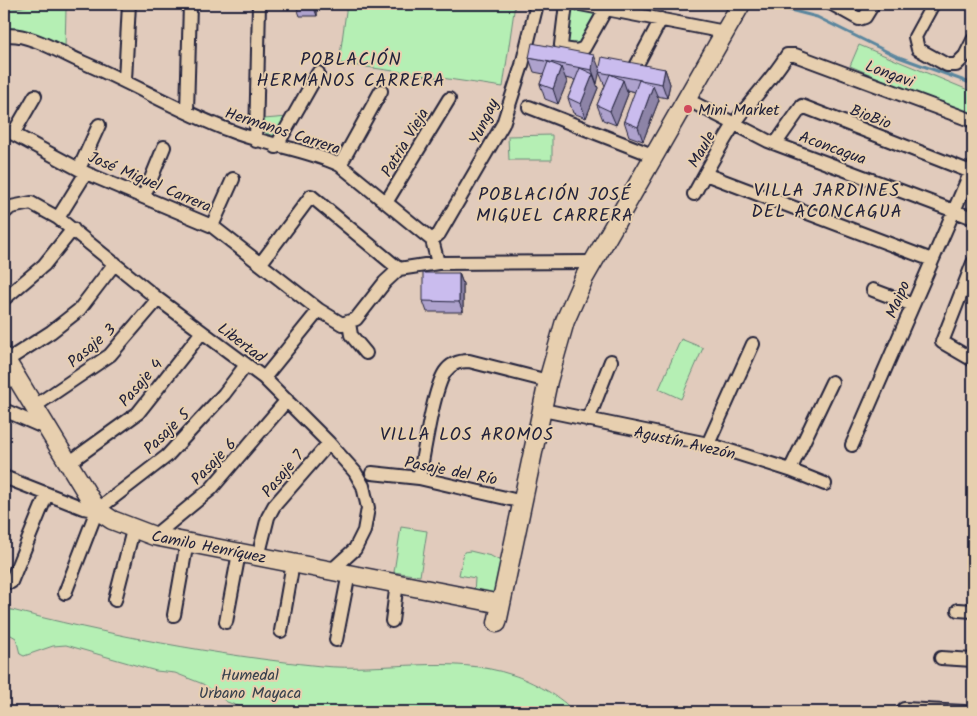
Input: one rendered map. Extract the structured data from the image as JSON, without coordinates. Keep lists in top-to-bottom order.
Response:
{
  "streets": {
    "street": [
      "Longavi",
      "BioBio",
      "Yungay",
      "Hermanos Carrera",
      "Patria Vieja",
      "Aconcagua",
      "Maule",
      "José Miguel Carrera",
      "Maipo",
      "Libertad",
      "Pasaje 3",
      "Pasaje 4",
      "Pasaje 5",
      "Agustín Avezón",
      "Pasaje 6",
      "Pasaje del Río",
      "Pasaje 7",
      "Camilo Henríquez"
    ]
  },
  "crossings": [
    ["Longavi", "Maule"],
    ["BioBio", "Aconcagua"],
    ["BioBio", "Maipo"],
    ["Yungay", "Hermanos Carrera"],
    ["Hermanos Carrera", "Patria Vieja"],
    ["Aconcagua", "Maule"],
    ["Aconcagua", "Maipo"],
    ["Libertad", "Pasaje 3"],
    ["Libertad", "Pasaje 4"],
    ["Libertad", "Pasaje 5"],
    ["Libertad", "Pasaje 6"],
    ["Libertad", "Pasaje 7"],
    ["Libertad", "Camilo Henríquez"],
    ["Pasaje 3", "Camilo Henríquez"],
    ["Pasaje 4", "Camilo Henríquez"],
    ["Pasaje 5", "Camilo Henríquez"],
    ["Pasaje 6", "Camilo Henríquez"],
    ["Pasaje 7", "Camilo Henríquez"]
  ],
  "districts": [
    "POBLACIÓN HERMANOS CARRERA",
    "VILLA JARDINES DEL ACONCAGUA",
    "POBLACIÓN JOSÉ MIGUEL CARRERA",
    "VILLA LOS AROMOS"
  ],
  "parks": ["Humedal Urbano Mayaca"],
  "places": ["Mini Market"]
}
